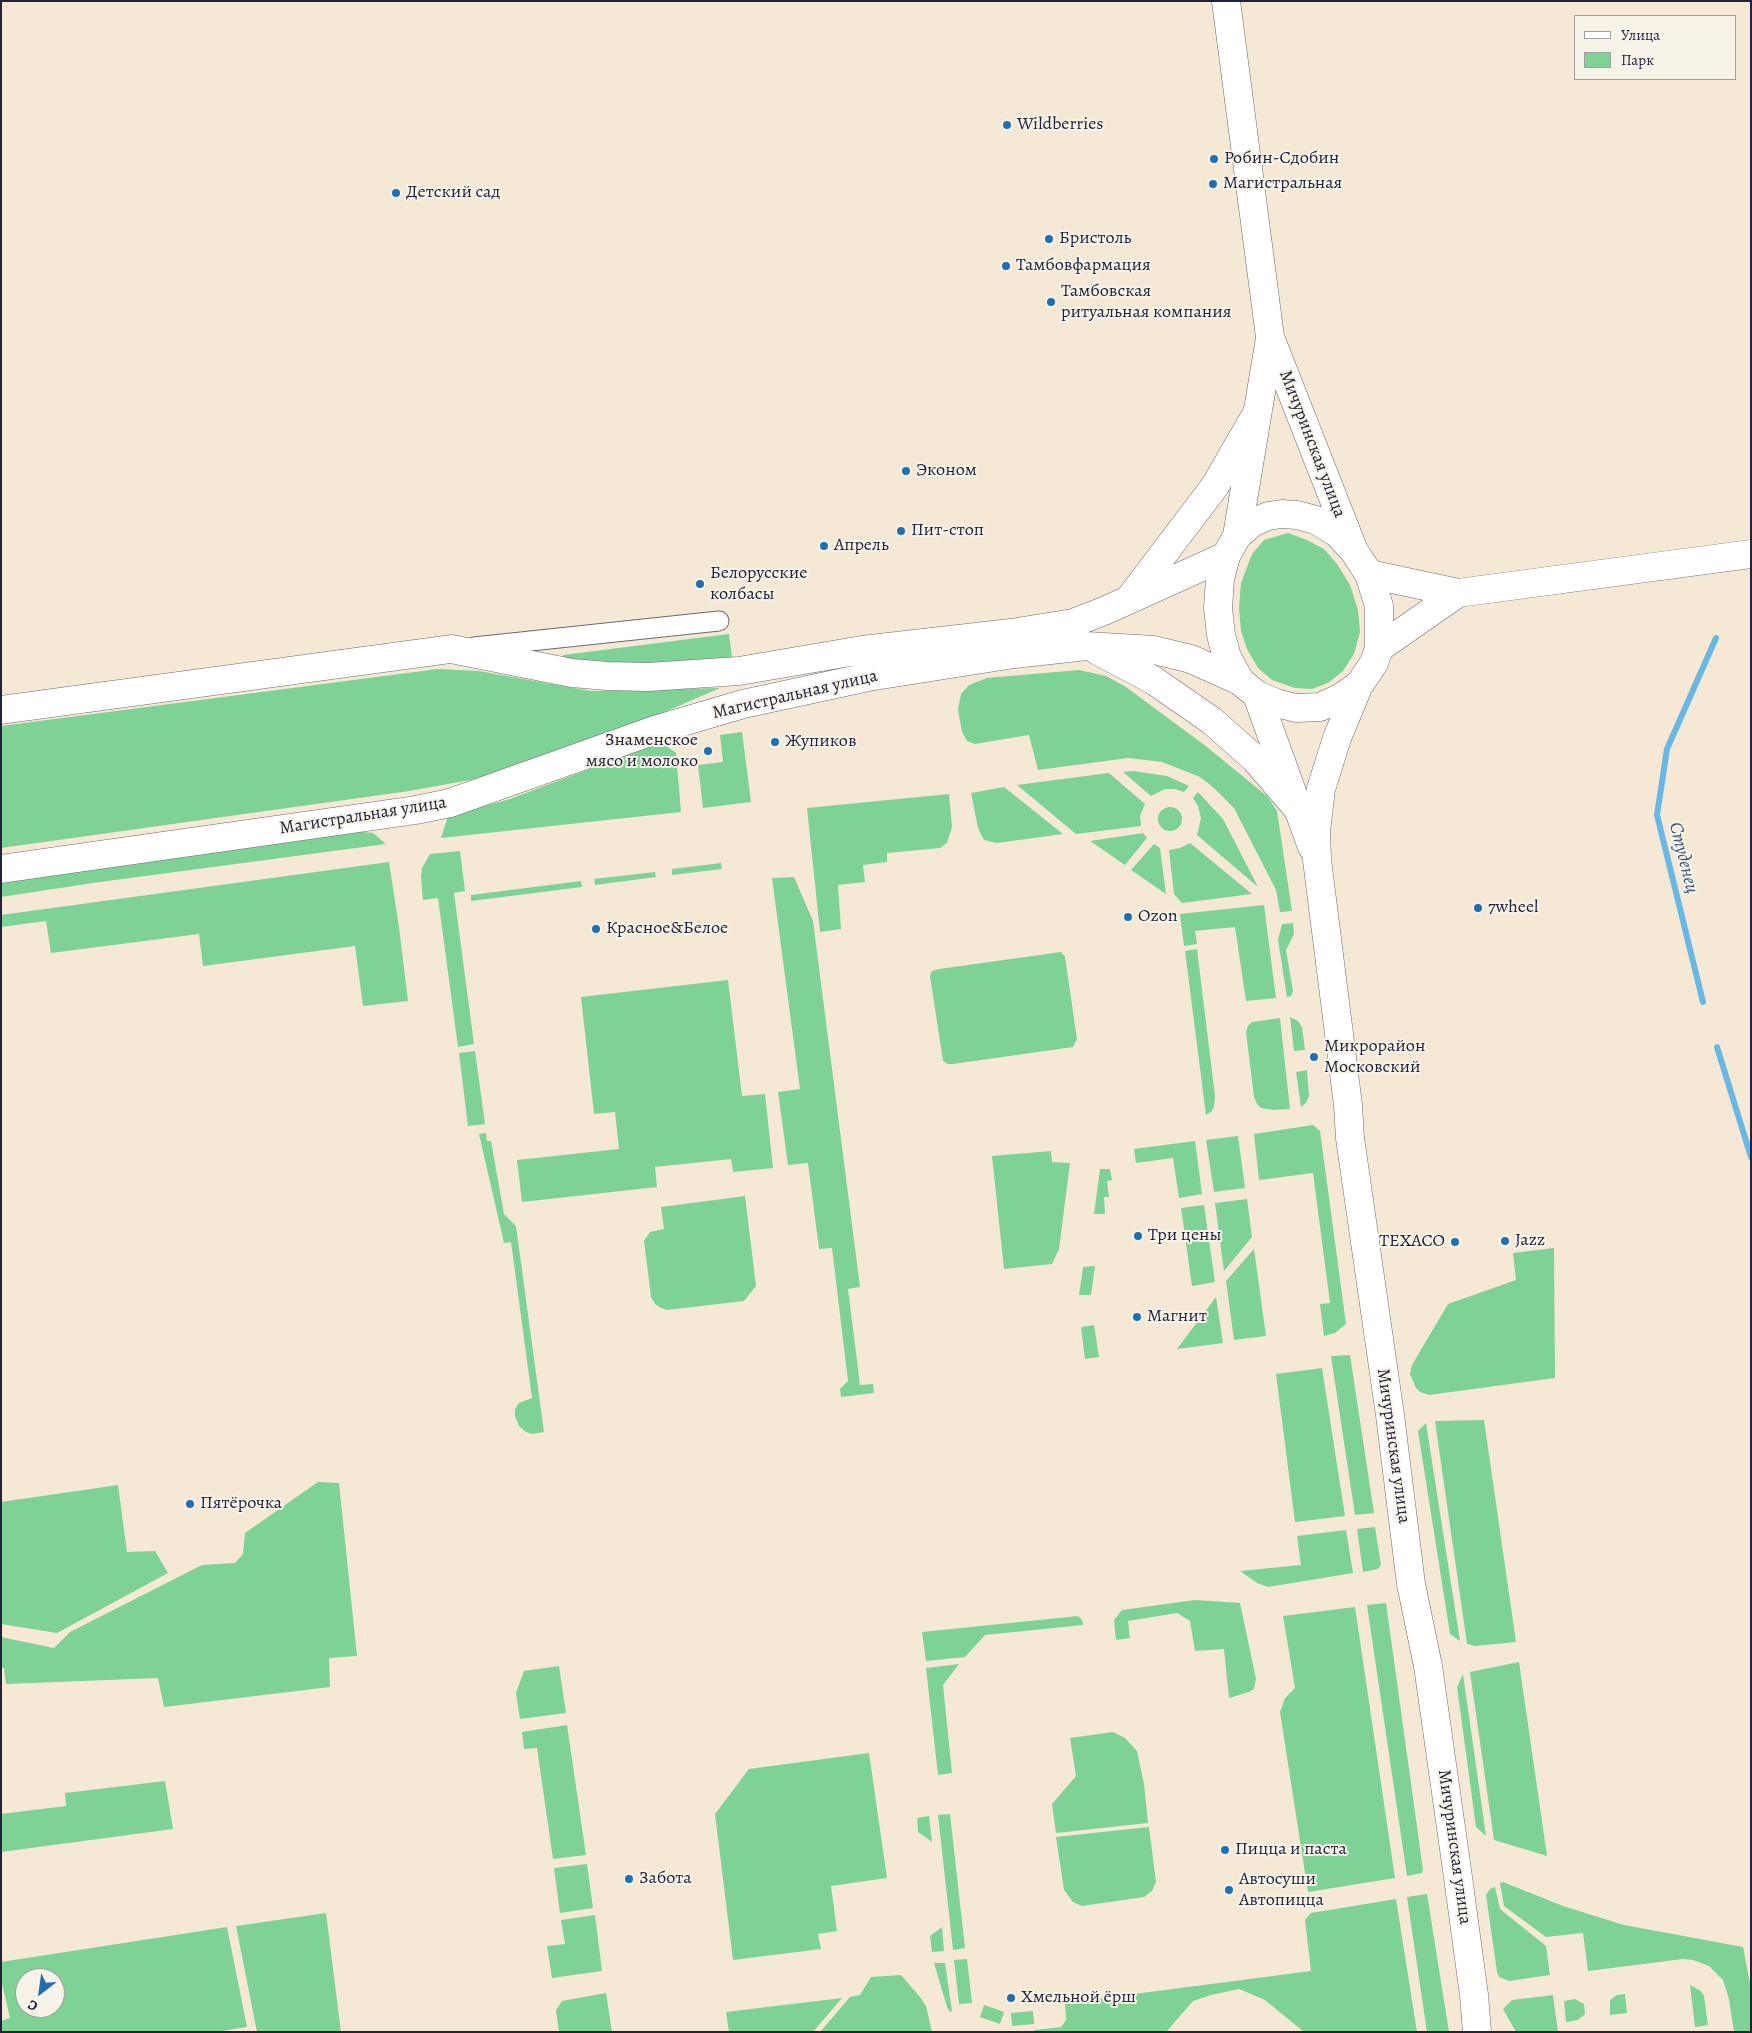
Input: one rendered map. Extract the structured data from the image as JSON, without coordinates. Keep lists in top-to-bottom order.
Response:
{
  "streets": {
    "main road": ["Мичуринская улица", "Магистральная улица"]
  },
  "crossings": [
    ["Мичуринская улица", "Магистральная улица"]
  ],
  "water": ["Студенец"],
  "places": [
    "Wildberries",
    "Робин-Сдобин",
    "Магистральная",
    "Детский сад",
    "Бристоль",
    "Тамбовфармация",
    "Тамбовская ритуальная компания",
    "Эконом",
    "Пит-стоп",
    "Апрель",
    "Белорусские колбасы",
    "Жупиков",
    "Знаменское мясо и молоко",
    "7wheel",
    "Ozon",
    "Красное&Белое",
    "Микрорайон Московский",
    "Три цены",
    "Jazz",
    "ТЕХАСО",
    "Магнит",
    "Пятёрочка",
    "Пицца и паста",
    "Забота",
    "Автосуши Автопицца",
    "Хмельной ёрш"
  ],
  "legend": ["Улица", "Парк"],
  "north": "bottom left"
}
